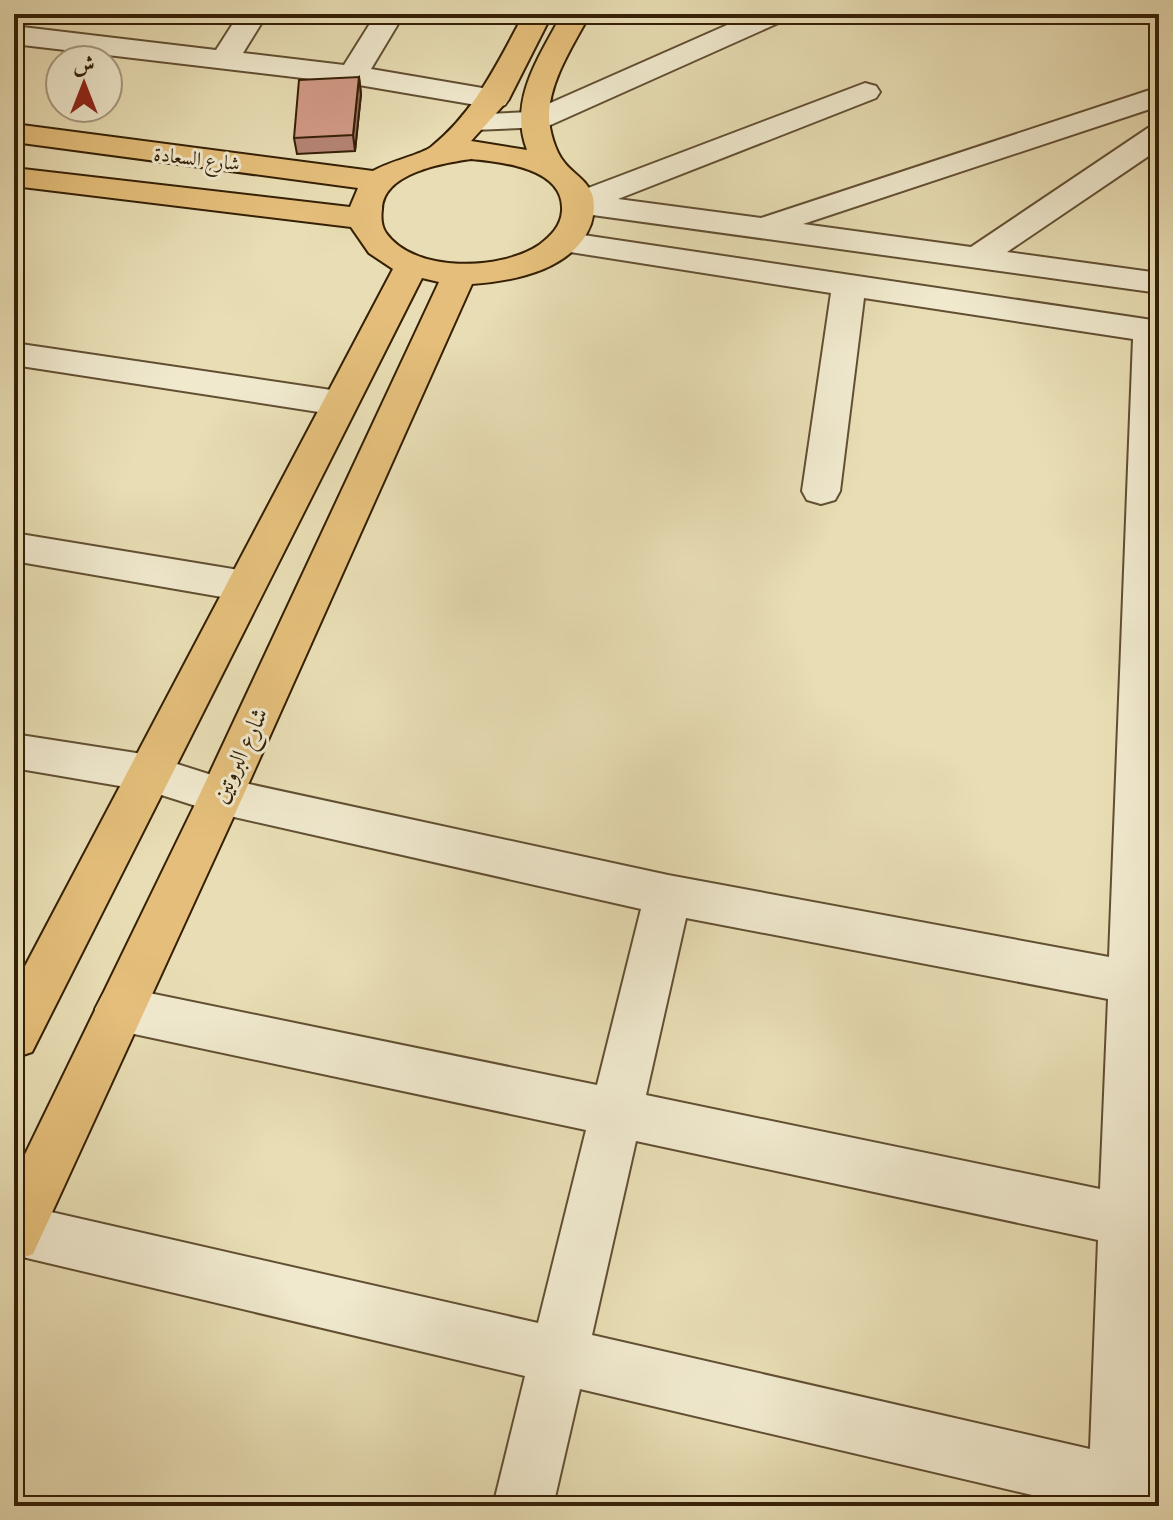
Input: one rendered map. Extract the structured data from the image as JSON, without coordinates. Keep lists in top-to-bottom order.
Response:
{
  "streets": {
    "main road": ["شارع السعادة", "شارع البروتين"]
  },
  "crossings": [
    ["شارع السعادة", "شارع البروتين"]
  ],
  "north": "top"
}
